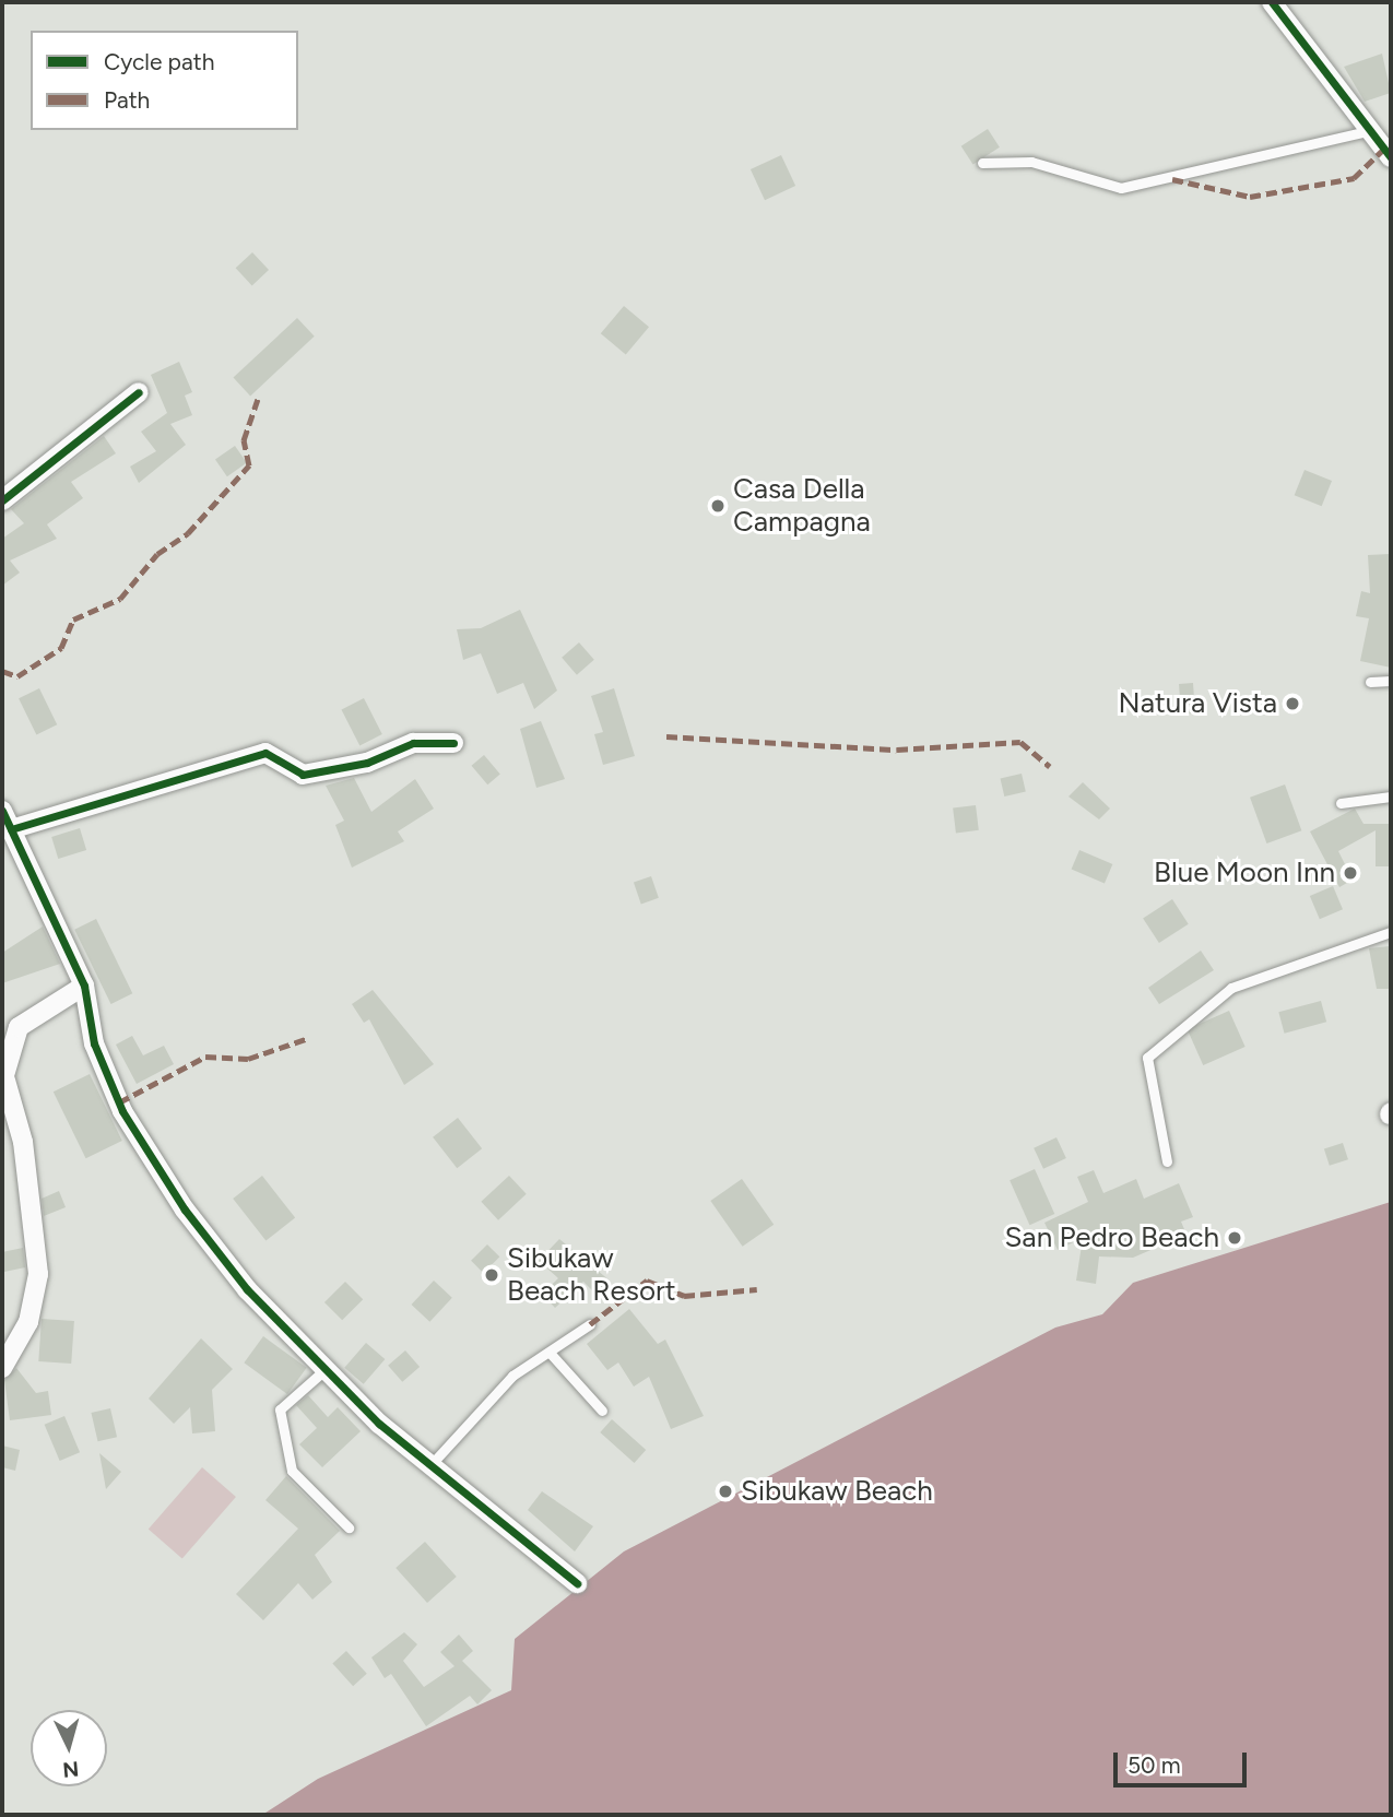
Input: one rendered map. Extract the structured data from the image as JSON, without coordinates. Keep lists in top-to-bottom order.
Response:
{
  "places": [
    "Casa Della Campagna",
    "Natura Vista",
    "Blue Moon Inn",
    "San Pedro Beach",
    "Sibukaw Beach Resort",
    "Sibukaw Beach"
  ],
  "legend": ["Cycle path", "Path"],
  "scale_bar": "50 m",
  "north": "bottom"
}
